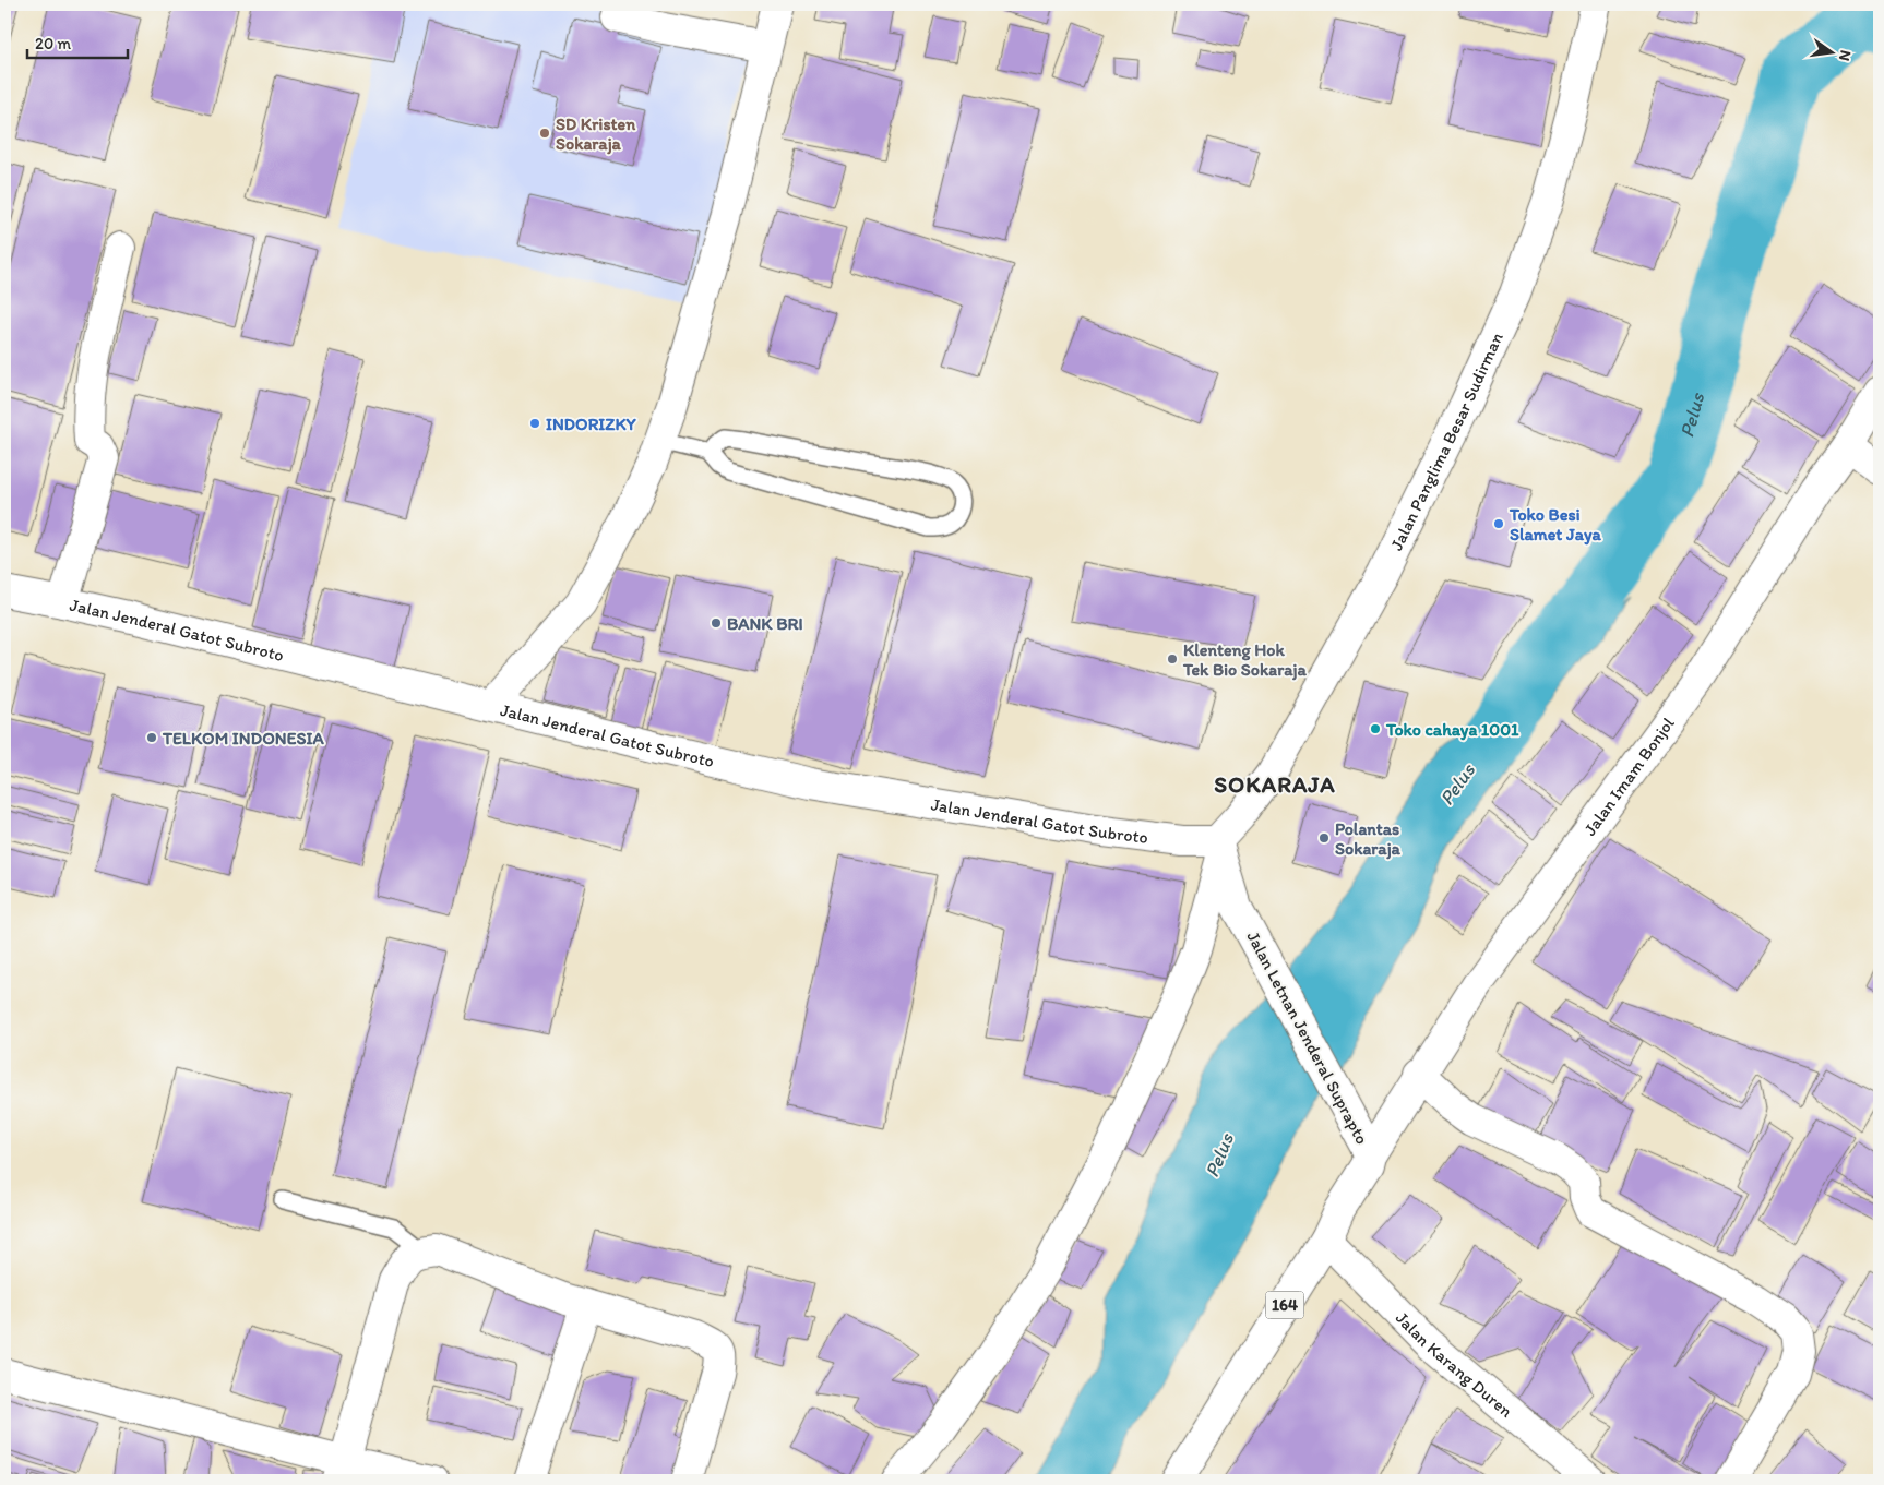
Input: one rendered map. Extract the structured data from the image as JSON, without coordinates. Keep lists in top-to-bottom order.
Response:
{
  "streets": {
    "main road": [
      "Jalan Panglima Besar Sudirman",
      "Jalan Jenderal Gatot Subroto",
      "Jalan Imam Bonjol",
      "Jalan Letnan Jenderal Suprapto",
      "164",
      "Jalan Karang Duren"
    ]
  },
  "crossings": [
    ["Jalan Panglima Besar Sudirman", "Jalan Jenderal Gatot Subroto"],
    ["Jalan Panglima Besar Sudirman", "Jalan Letnan Jenderal Suprapto"],
    ["Jalan Jenderal Gatot Subroto", "Jalan Letnan Jenderal Suprapto"],
    ["Jalan Imam Bonjol", "Jalan Letnan Jenderal Suprapto"],
    ["Jalan Letnan Jenderal Suprapto", "Jalan Karang Duren"]
  ],
  "districts": ["SOKARAJA"],
  "water": ["Pelus"],
  "places": [
    "SD Kristen Sokaraja",
    "INDORIZKY",
    "Toko Besi Slamet Jaya",
    "BANK BRI",
    "Klenteng Hok Tek Bio Sokaraja",
    "Toko cahaya 1001",
    "TELKOM INDONESIA",
    "Polantas Sokaraja"
  ],
  "scale_bar": "20 m",
  "north": "right"
}
